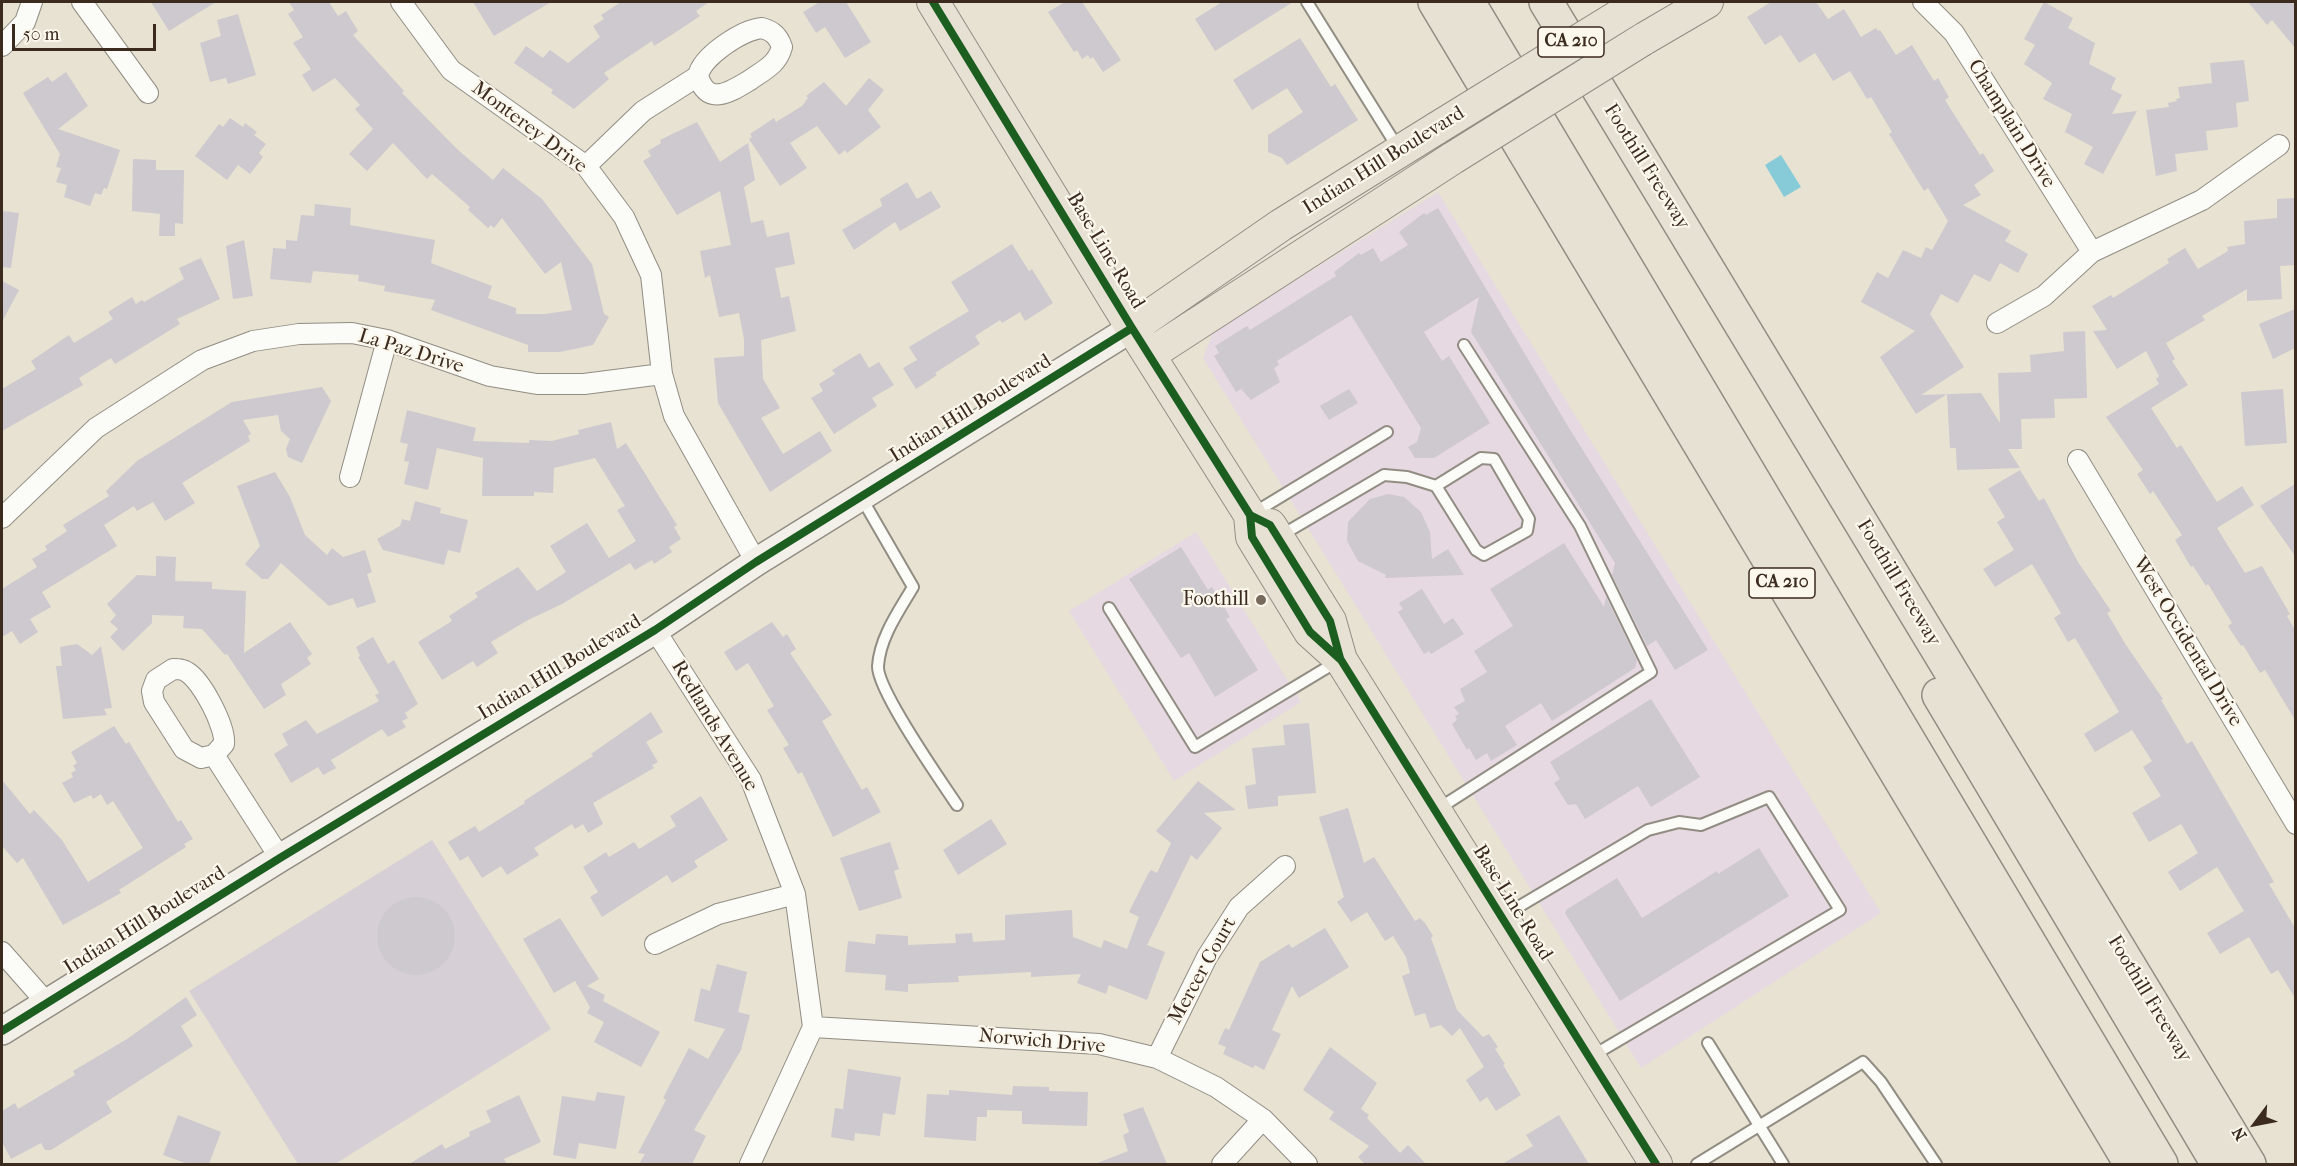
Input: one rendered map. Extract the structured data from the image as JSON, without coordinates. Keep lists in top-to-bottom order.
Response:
{
  "streets": {
    "highway": ["CA 210", "Foothill Freeway"],
    "main road": ["Indian Hill Boulevard", "Base Line Road"],
    "street": [
      "Champlain Drive",
      "Monterey Drive",
      "La Paz Drive",
      "West Occidental Drive",
      "Redlands Avenue",
      "Mercer Court",
      "Norwich Drive"
    ]
  },
  "crossings": [
    ["Monterey Drive", "Indian Hill Boulevard"],
    ["Monterey Drive", "La Paz Drive"],
    ["Indian Hill Boulevard", "Base Line Road"],
    ["Indian Hill Boulevard", "Redlands Avenue"],
    ["Redlands Avenue", "Norwich Drive"],
    ["Mercer Court", "Norwich Drive"]
  ],
  "places": ["Foothill"],
  "scale_bar": "50 m",
  "north": "bottom left"
}
